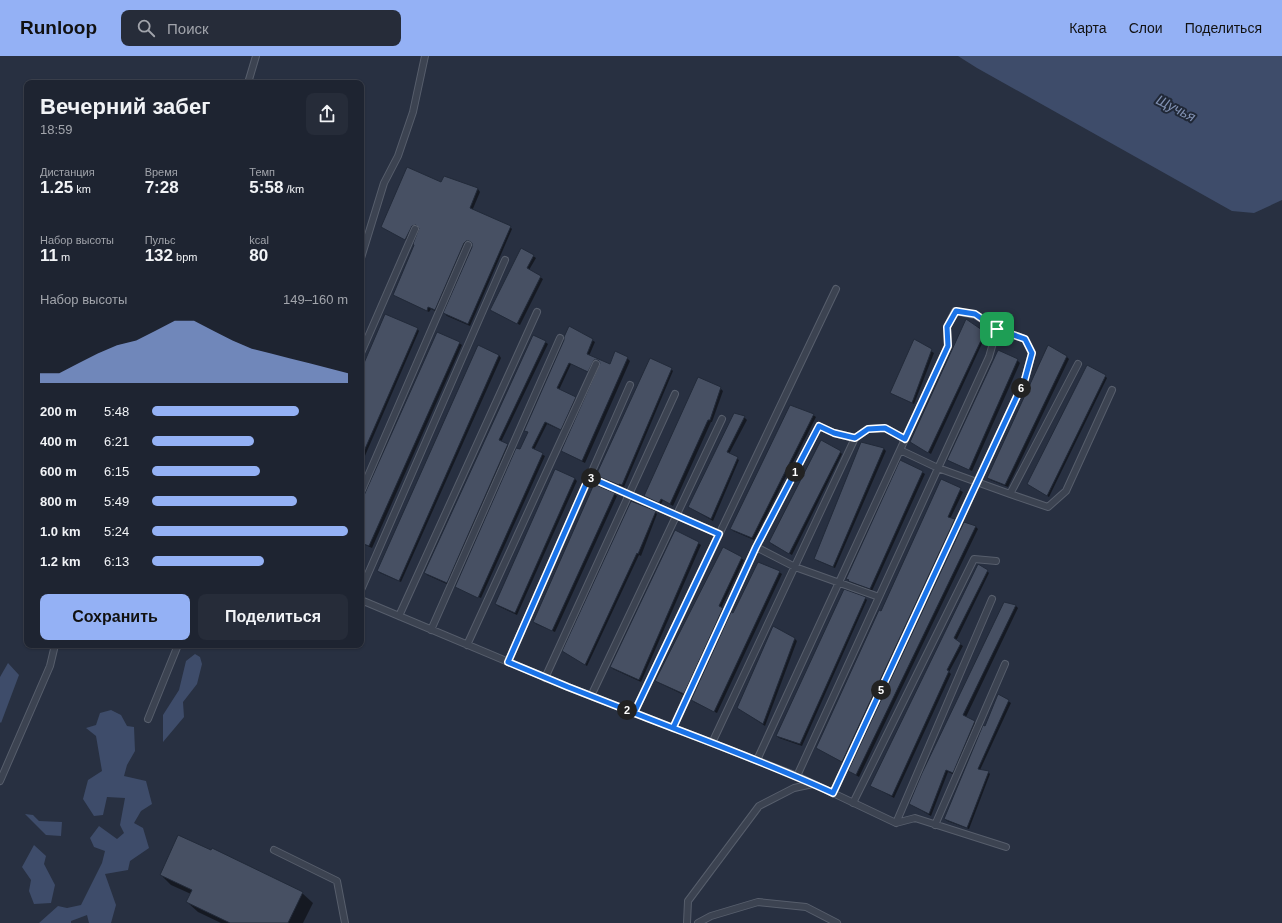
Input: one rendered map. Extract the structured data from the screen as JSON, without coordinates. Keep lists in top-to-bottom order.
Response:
{
  "water": ["Щучья"],
  "page": {
    "header": "Runloop",
    "search": "Поиск",
    "nav": ["Карта", "Слои", "Поделиться"],
    "heading": ["Вечерний забег", "18:59"],
    "stats": [
      ["Дистанция", "1.25 km"],
      ["Время", "7:28"],
      ["Темп", "5:58 /km"],
      ["Набор высоты", "11 m"],
      ["Пульс", "132 bpm"],
      ["kcal", "80"]
    ],
    "chart": ["Набор высоты", "149–160 m"],
    "pins": [
      "6",
      "1",
      "3",
      "5",
      "2"
    ],
    "list": [
      {
        "name": "200 m",
        "note": "5:48"
      },
      {
        "name": "400 m",
        "note": "6:21"
      },
      {
        "name": "600 m",
        "note": "6:15"
      },
      {
        "name": "800 m",
        "note": "5:49"
      },
      {
        "name": "1.0 km",
        "note": "5:24"
      },
      {
        "name": "1.2 km",
        "note": "6:13"
      }
    ],
    "buttons": ["Сохранить", "Поделиться"]
  }
}
